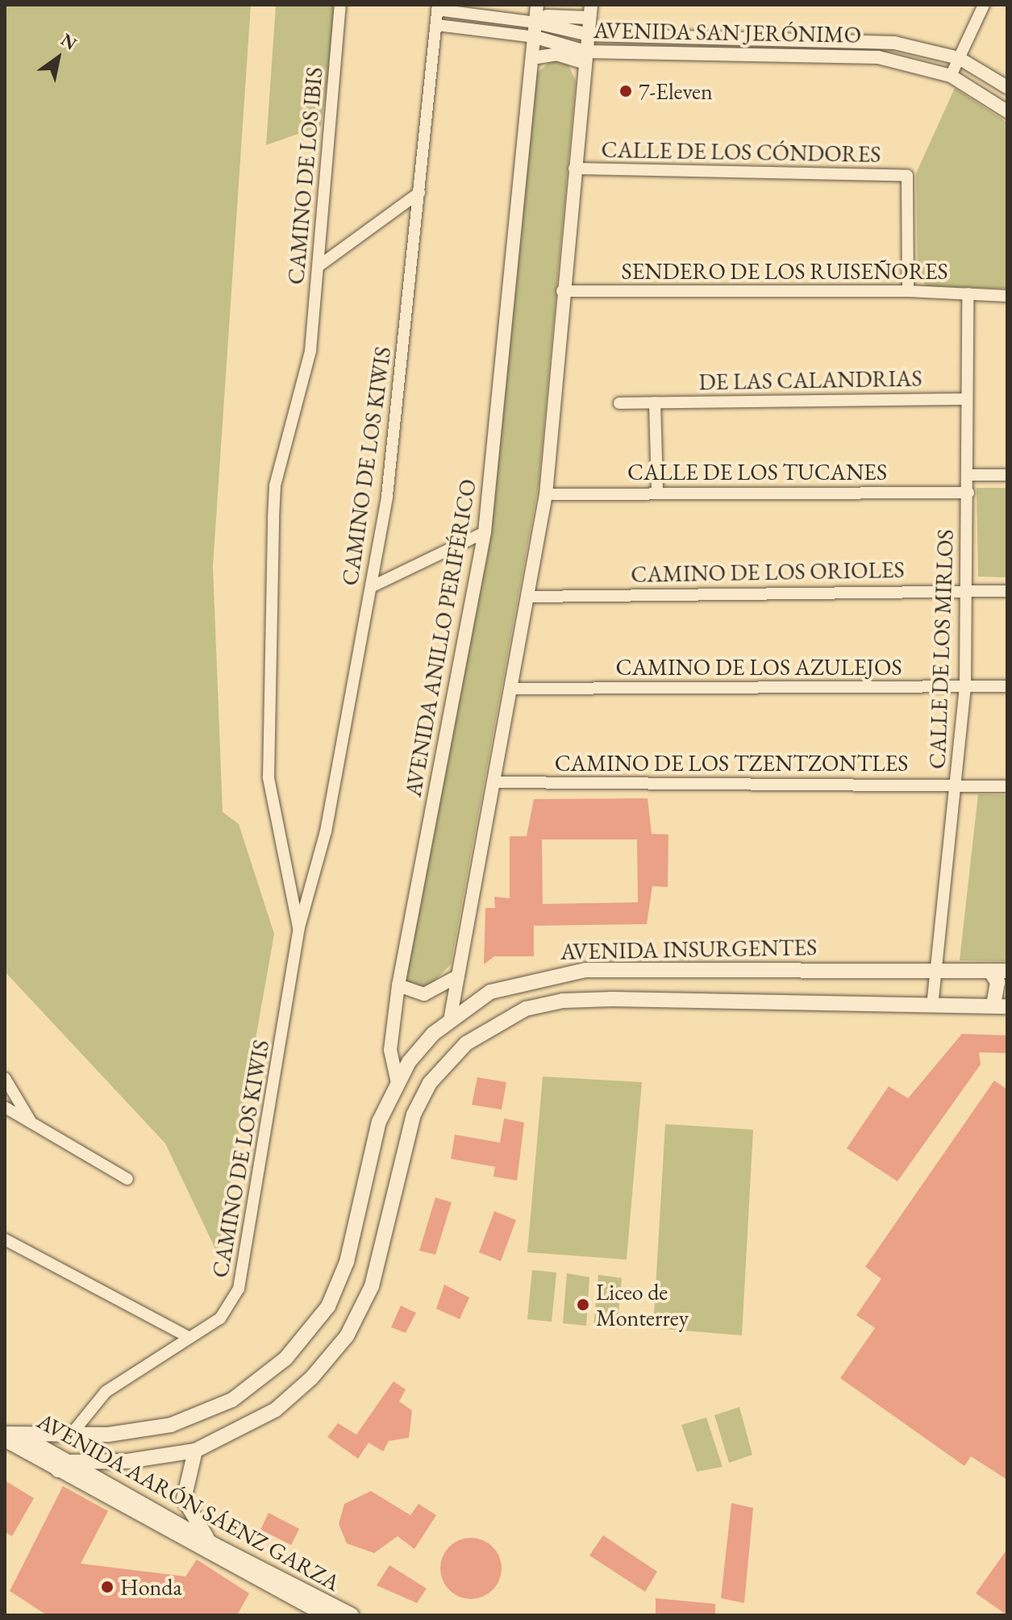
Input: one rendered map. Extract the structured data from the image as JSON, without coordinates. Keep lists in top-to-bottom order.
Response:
{
  "streets": {
    "main road": ["AVENIDA INSURGENTES", "AVENIDA AARÓN SÁENZ GARZA"],
    "street": [
      "AVENIDA SAN JERÓNIMO",
      "CALLE DE LOS CÓNDORES",
      "CAMINO DE LOS IBIS",
      "SENDERO DE LOS RUISEÑORES",
      "DE LAS CALANDRIAS",
      "CAMINO DE LOS KIWIS",
      "CALLE DE LOS TUCANES",
      "CAMINO DE LOS ORIOLES",
      "AVENIDA ANILLO PERIFÉRICO",
      "CALLE DE LOS MIRLOS",
      "CAMINO DE LOS AZULEJOS",
      "CAMINO DE LOS TZENTZONTLES"
    ]
  },
  "crossings": [
    ["AVENIDA SAN JERÓNIMO", "CAMINO DE LOS KIWIS"],
    ["AVENIDA SAN JERÓNIMO", "AVENIDA ANILLO PERIFÉRICO"],
    ["CALLE DE LOS CÓNDORES", "SENDERO DE LOS RUISEÑORES"],
    ["CAMINO DE LOS IBIS", "CAMINO DE LOS KIWIS"],
    ["SENDERO DE LOS RUISEÑORES", "CALLE DE LOS MIRLOS"],
    ["DE LAS CALANDRIAS", "CALLE DE LOS MIRLOS"],
    ["CAMINO DE LOS KIWIS", "AVENIDA INSURGENTES"],
    ["CALLE DE LOS TUCANES", "CALLE DE LOS MIRLOS"],
    ["CAMINO DE LOS ORIOLES", "CALLE DE LOS MIRLOS"],
    ["AVENIDA ANILLO PERIFÉRICO", "AVENIDA INSURGENTES"],
    ["CALLE DE LOS MIRLOS", "CAMINO DE LOS AZULEJOS"],
    ["CALLE DE LOS MIRLOS", "CAMINO DE LOS TZENTZONTLES"],
    ["CALLE DE LOS MIRLOS", "AVENIDA INSURGENTES"],
    ["AVENIDA INSURGENTES", "AVENIDA AARÓN SÁENZ GARZA"]
  ],
  "places": ["7-Eleven", "Liceo de Monterrey", "Honda"],
  "north": "top right"
}
